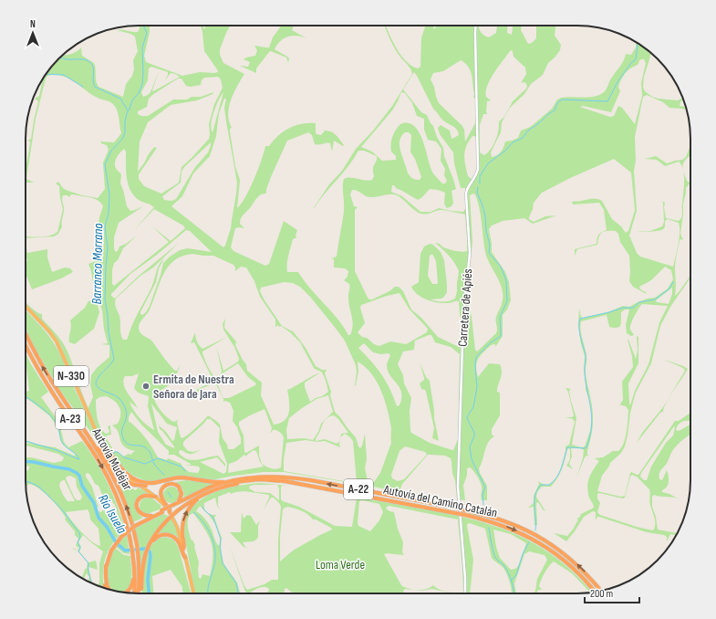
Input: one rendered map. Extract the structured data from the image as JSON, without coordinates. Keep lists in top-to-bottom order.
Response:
{
  "streets": {
    "highway": [
      "N-330",
      "A-23",
      "Autovía Mudéjar",
      "A-22",
      "Autovía del Camino Catalán"
    ],
    "street": ["Carretera de Apiés"]
  },
  "water": ["Barranco Morrano", "Río Isuela"],
  "parks": ["Loma Verde"],
  "places": ["Ermita de Nuestra Señora de Jara"],
  "scale_bar": "200 m",
  "north": "top"
}
